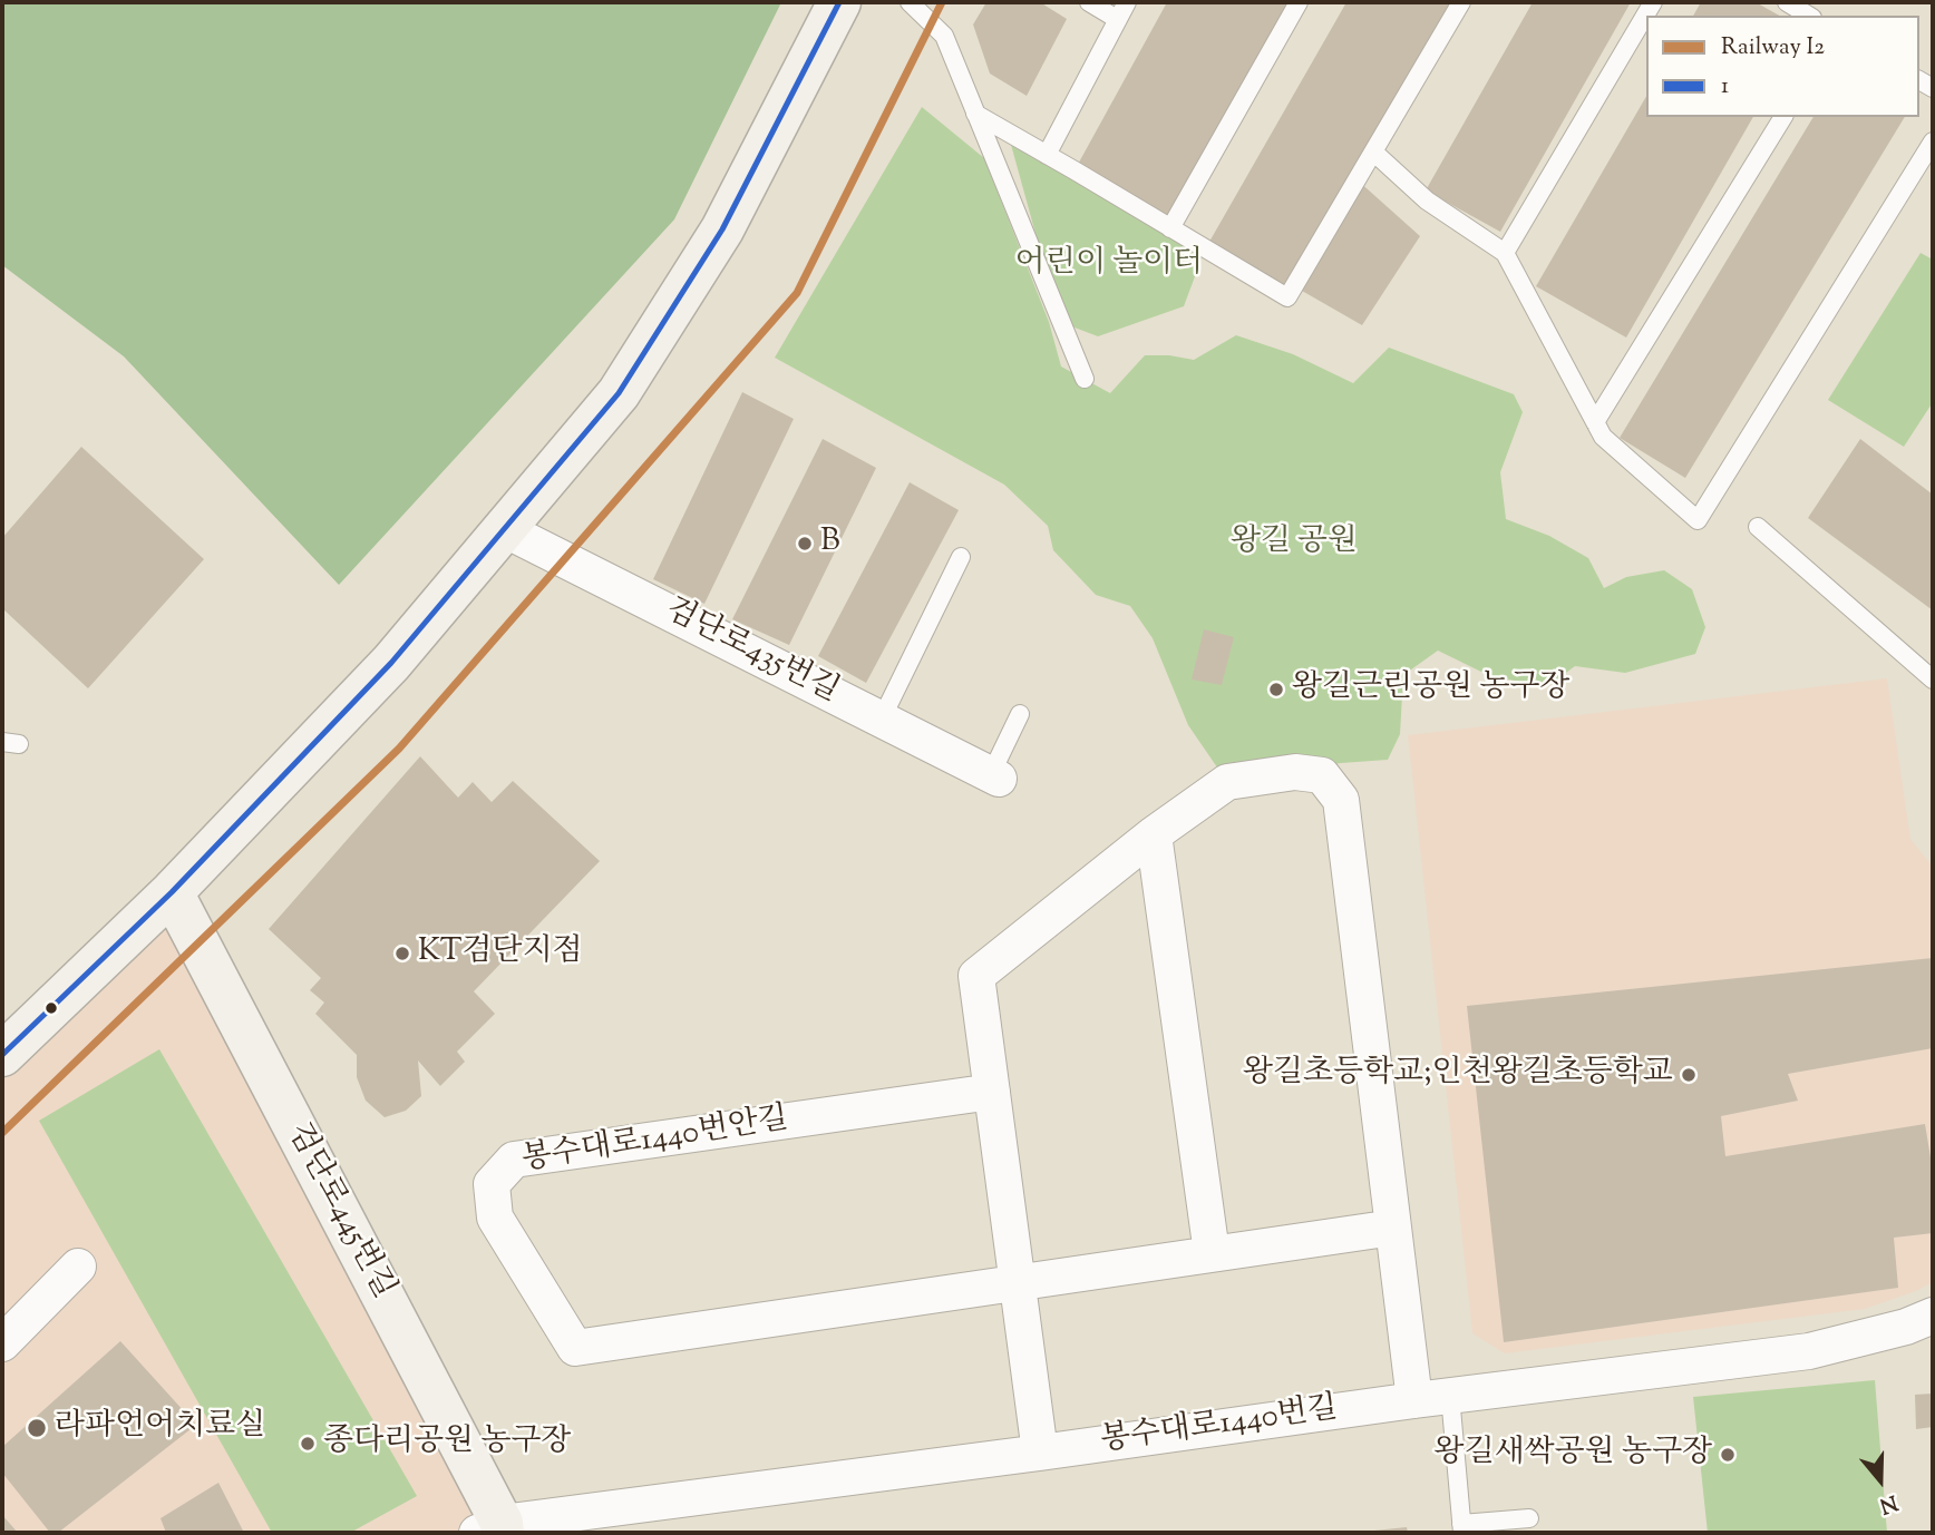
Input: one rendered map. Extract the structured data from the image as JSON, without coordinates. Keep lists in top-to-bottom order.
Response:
{
  "streets": {
    "main road": ["검단로445번길"],
    "street": ["검단로435번길", "봉수대로1440번안길", "봉수대로1440번길"]
  },
  "crossings": [
    ["검단로445번길", "봉수대로1440번길"]
  ],
  "parks": ["어린이 놀이터", "왕길 공원"],
  "places": [
    "B",
    "왕길근린공원 농구장",
    "KT검단지점",
    "왕길초등학교;인천왕길초등학교",
    "라파언어치료실",
    "종다리공원 농구장",
    "왕길새싹공원 농구장"
  ],
  "lines": ["rail line I2", "transit line 1"],
  "legend": ["Railway I2", "1"],
  "north": "bottom"
}
